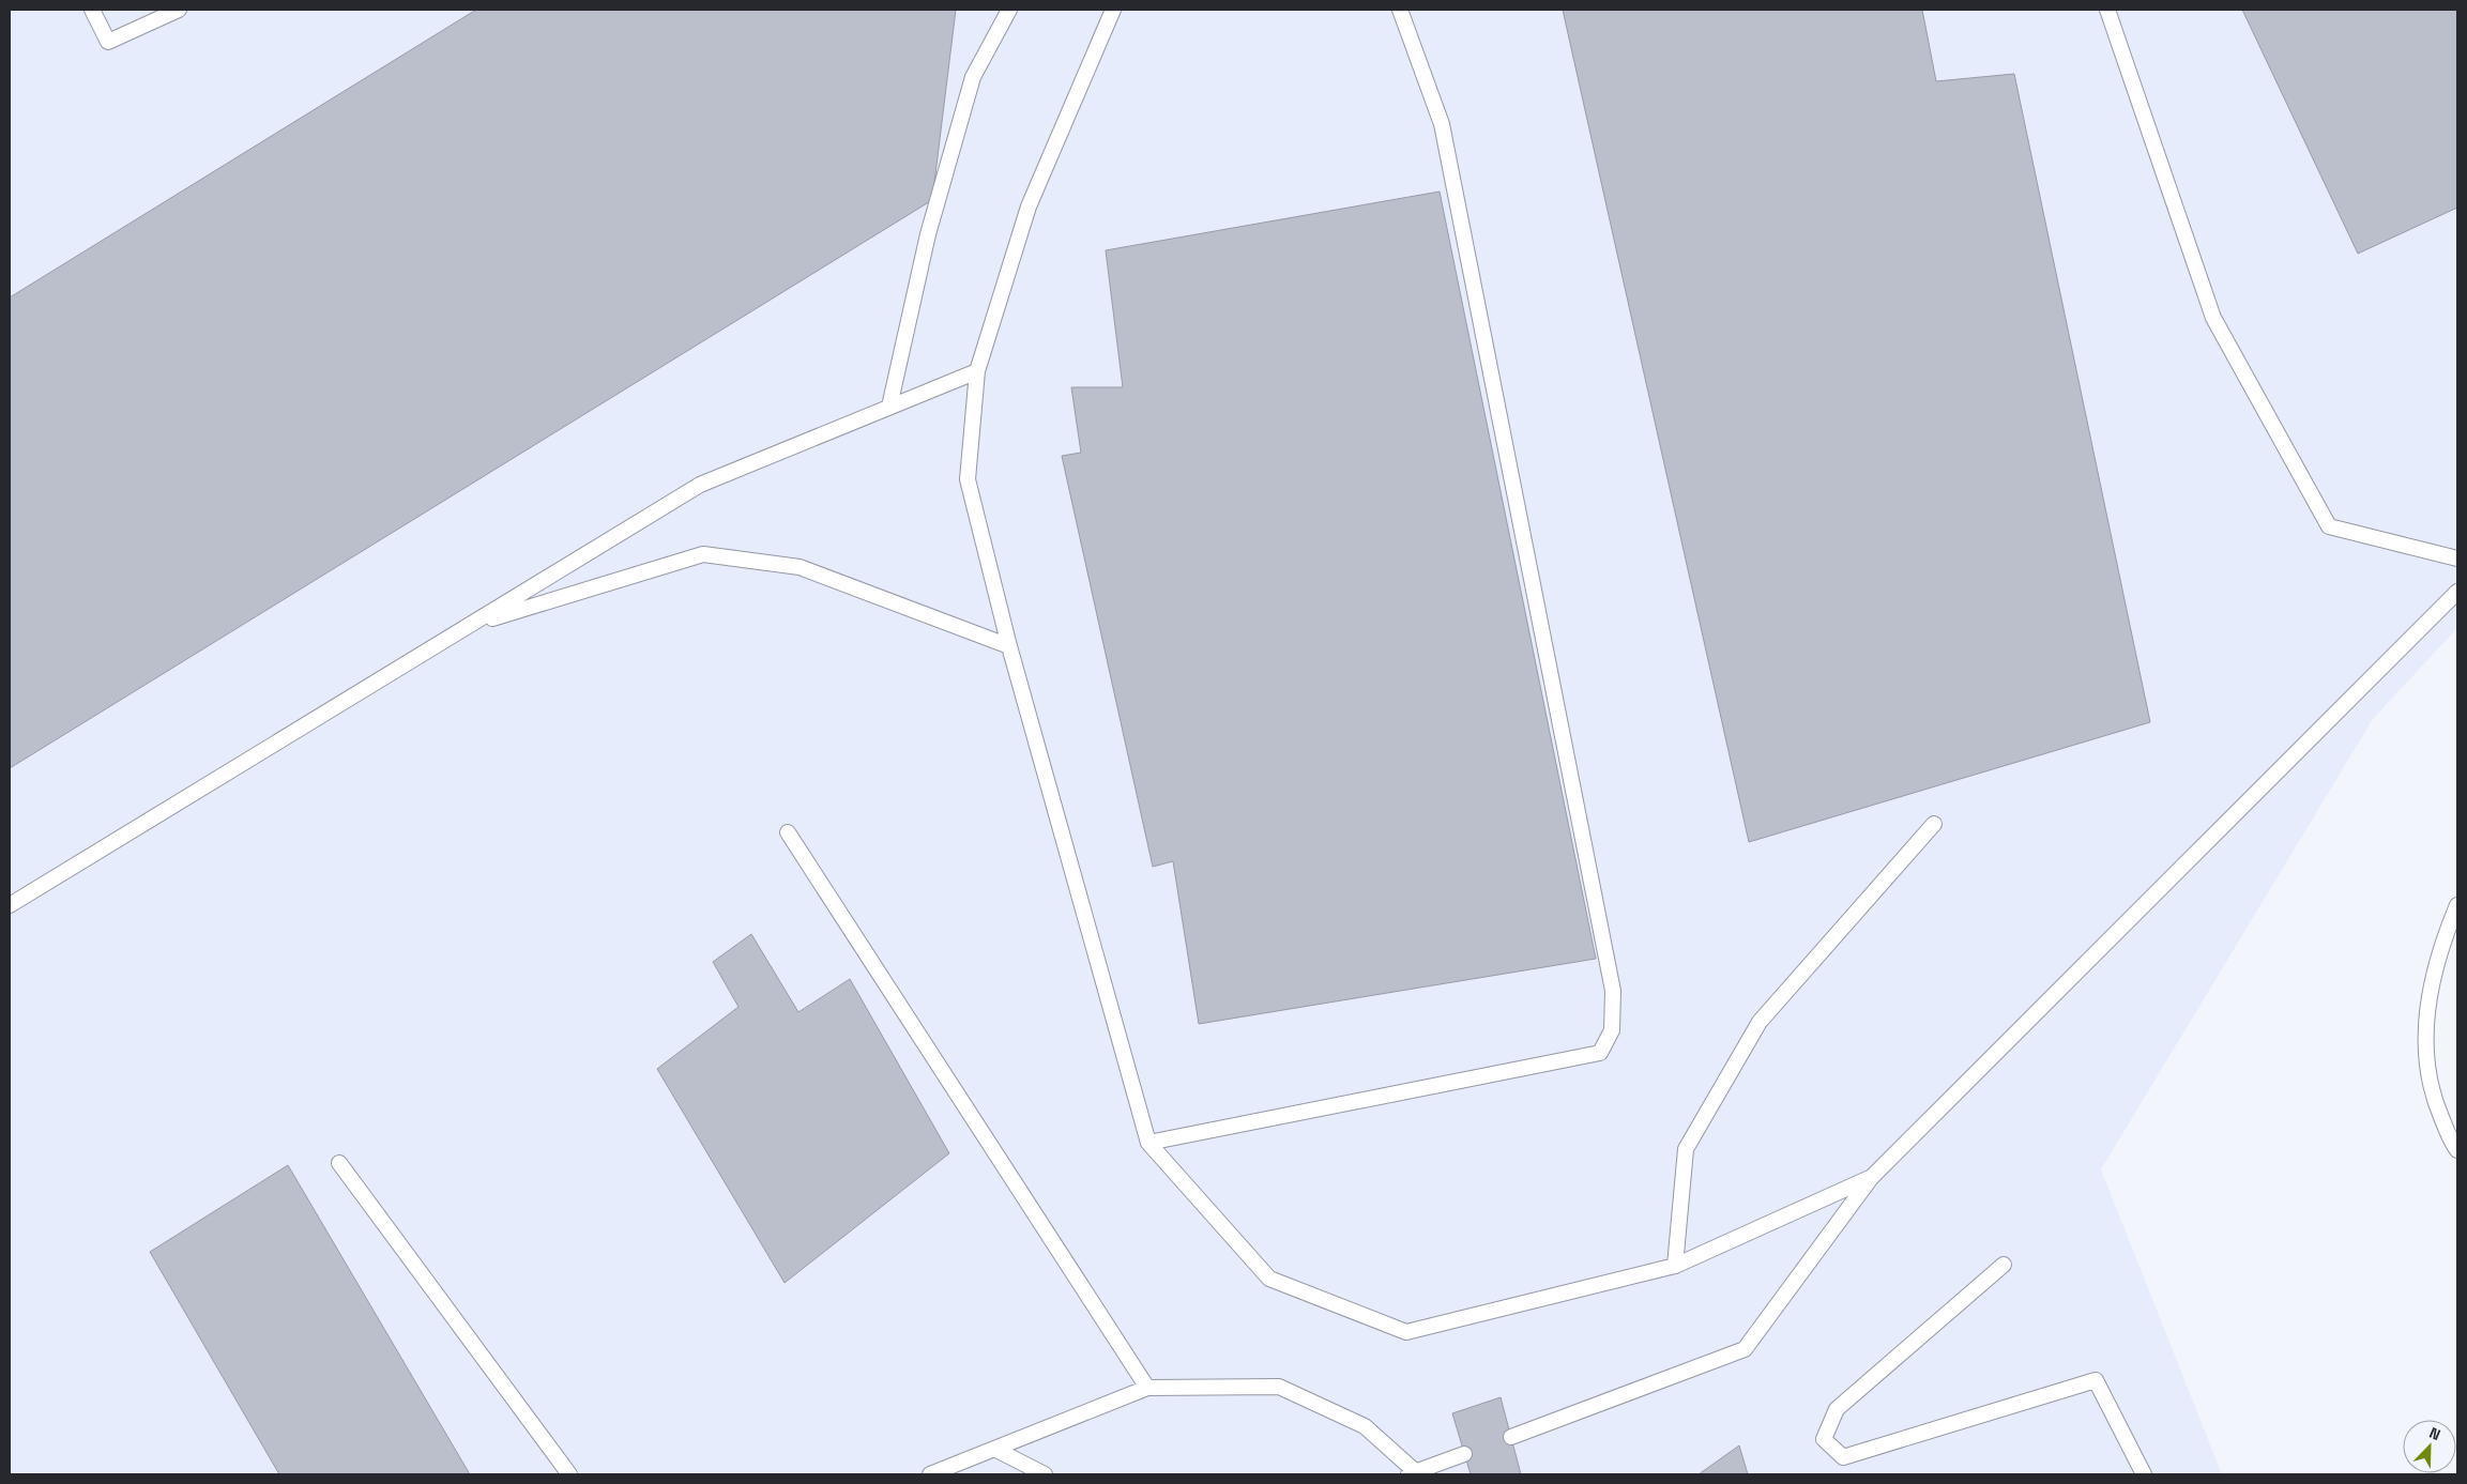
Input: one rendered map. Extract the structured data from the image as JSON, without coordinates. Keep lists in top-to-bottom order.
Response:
{
  "north": "top right"
}
